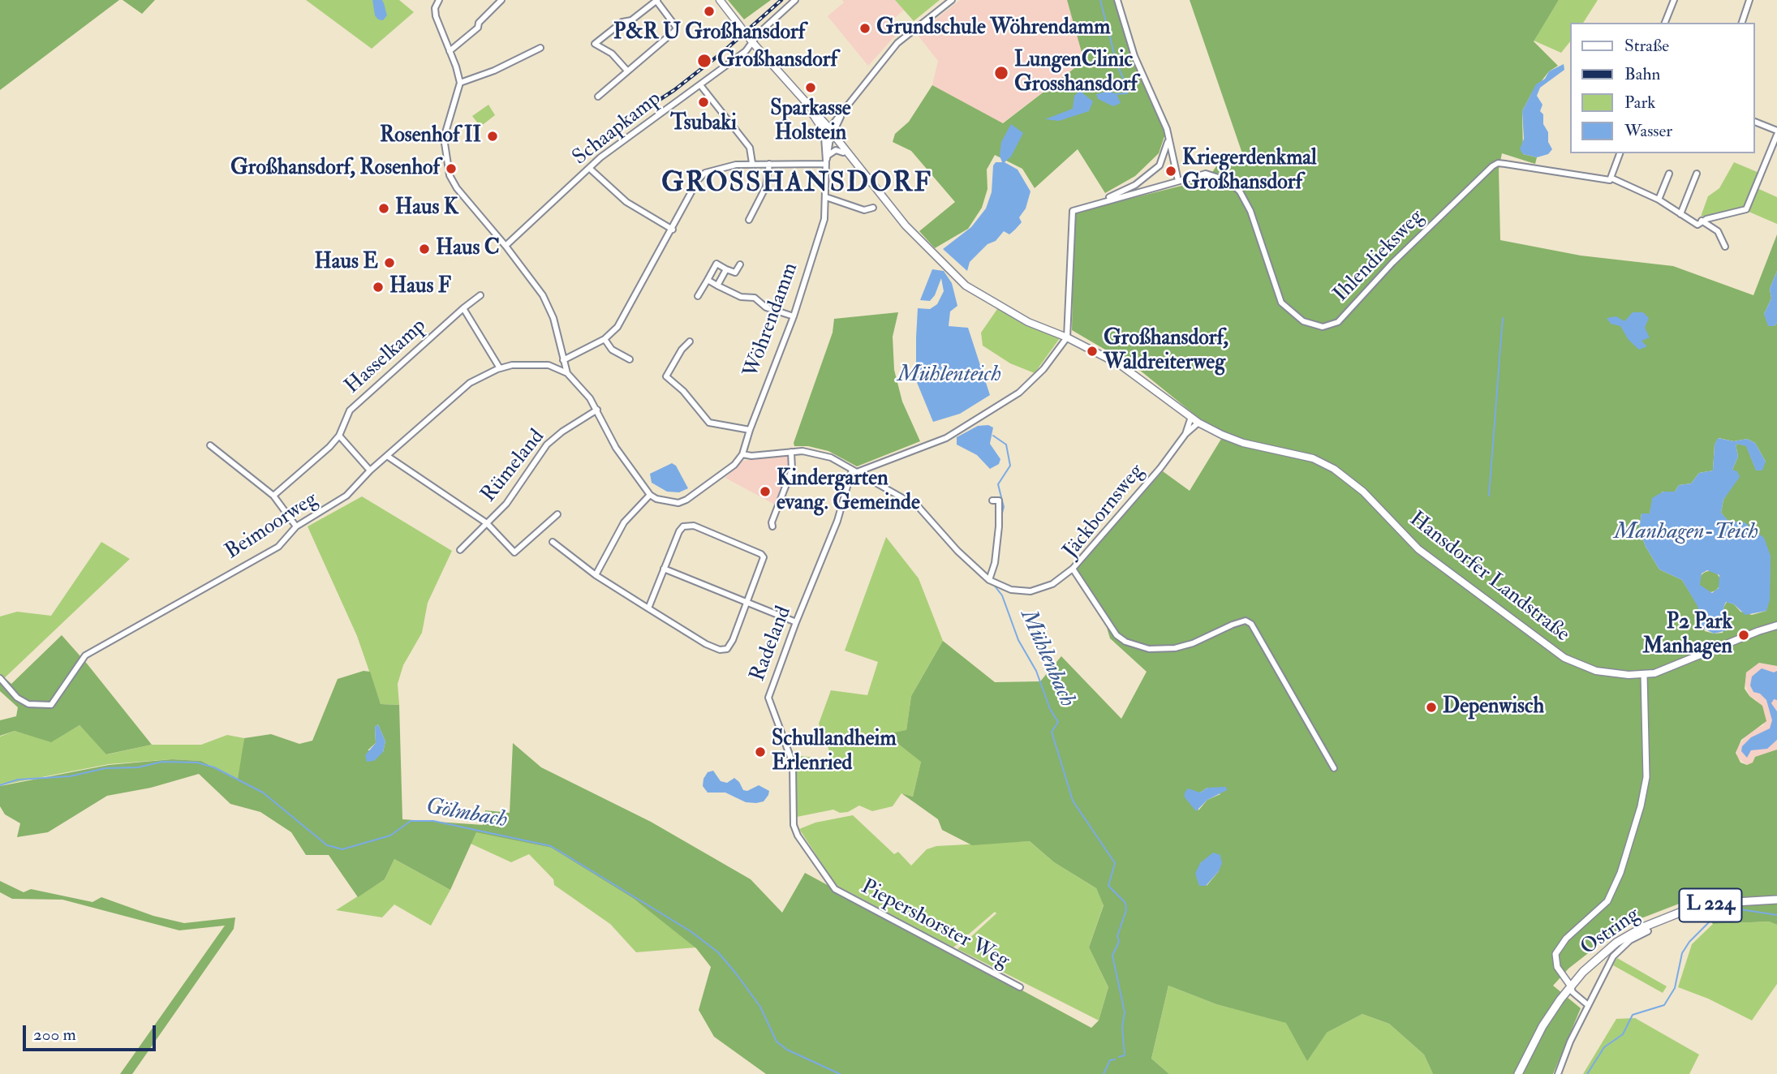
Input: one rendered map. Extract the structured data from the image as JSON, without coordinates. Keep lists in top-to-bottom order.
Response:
{
  "streets": {
    "main road": ["Hansdorfer Landstraße", "L 224", "Ostring"],
    "street": [
      "Schaapkamp",
      "Ihlendieksweg",
      "Wöhrendamm",
      "Hasselkamp",
      "Rümeland",
      "Jäckbornsweg",
      "Beimoorweg",
      "Radeland",
      "Piepershorster Weg"
    ]
  },
  "crossings": [
    ["Wöhrendamm", "Hansdorfer Landstraße"],
    ["Jäckbornsweg", "Hansdorfer Landstraße"],
    ["Radeland", "Piepershorster Weg"]
  ],
  "districts": ["GROSSHANSDORF"],
  "water": [
    "Mühlenteich",
    "Manhagen-Teich",
    "Mühlenbach",
    "Gölmbach"
  ],
  "places": [
    "P&R U Großhansdorf",
    "Grundschule Wöhrendamm",
    "Großhansdorf",
    "LungenClinic Grosshansdorf",
    "Sparkasse Holstein",
    "Tsubaki",
    "Rosenhof II",
    "Großhansdorf, Rosenhof",
    "Kriegerdenkmal Großhansdorf",
    "Haus K",
    "Haus C",
    "Haus E",
    "Haus F",
    "Großhansdorf, Waldreiterweg",
    "Kindergarten evang. Gemeinde",
    "P2 Park Manhagen",
    "Depenwisch",
    "Schullandheim Erlenried"
  ],
  "legend": [
    "Straße",
    "Bahn",
    "Park",
    "Wasser"
  ],
  "scale_bar": "200 m"
}
